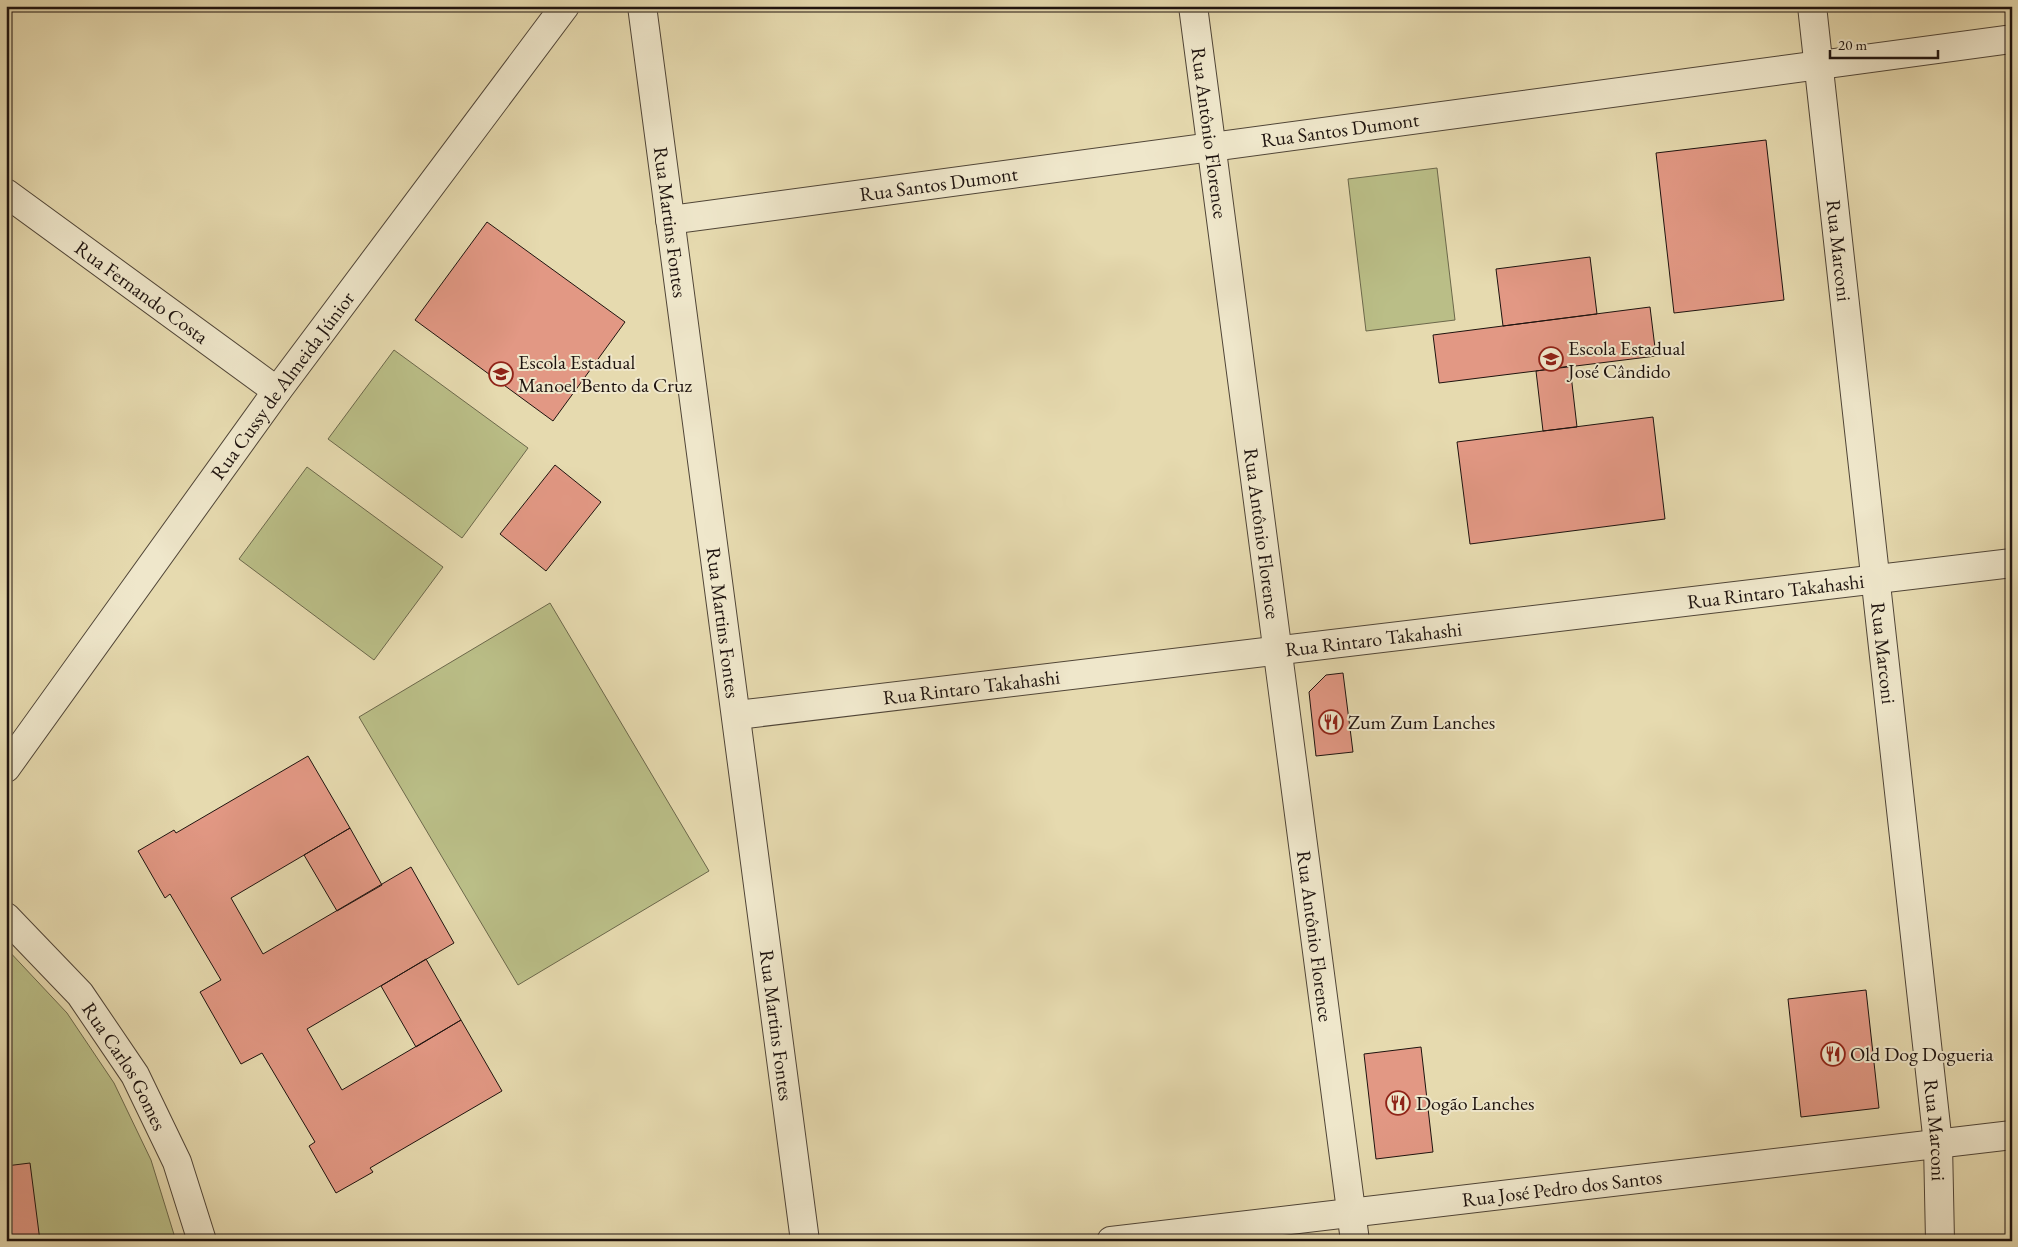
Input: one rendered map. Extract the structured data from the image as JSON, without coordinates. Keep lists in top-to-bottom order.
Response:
{
  "streets": {
    "street": [
      "Rua Santos Dumont",
      "Rua Antônio Florence",
      "Rua Martins Fontes",
      "Rua Marconi",
      "Rua Fernando Costa",
      "Rua Cussy de Almeida Júnior",
      "Rua Rintaro Takahashi",
      "Rua Carlos Gomes",
      "Rua José Pedro dos Santos"
    ]
  },
  "crossings": [
    ["Rua Santos Dumont", "Rua Antônio Florence"],
    ["Rua Santos Dumont", "Rua Martins Fontes"],
    ["Rua Santos Dumont", "Rua Marconi"],
    ["Rua Antônio Florence", "Rua Rintaro Takahashi"],
    ["Rua Antônio Florence", "Rua José Pedro dos Santos"],
    ["Rua Martins Fontes", "Rua Rintaro Takahashi"],
    ["Rua Marconi", "Rua Rintaro Takahashi"],
    ["Rua Marconi", "Rua José Pedro dos Santos"],
    ["Rua Fernando Costa", "Rua Cussy de Almeida Júnior"]
  ],
  "places": {
    "school or university": ["Escola Estadual José Cândido", "Escola Estadual Manoel Bento da Cruz"],
    "restaurant": ["Zum Zum Lanches", "Old Dog Dogueria", "Dogão Lanches"]
  },
  "scale_bar": "20 m"
}
